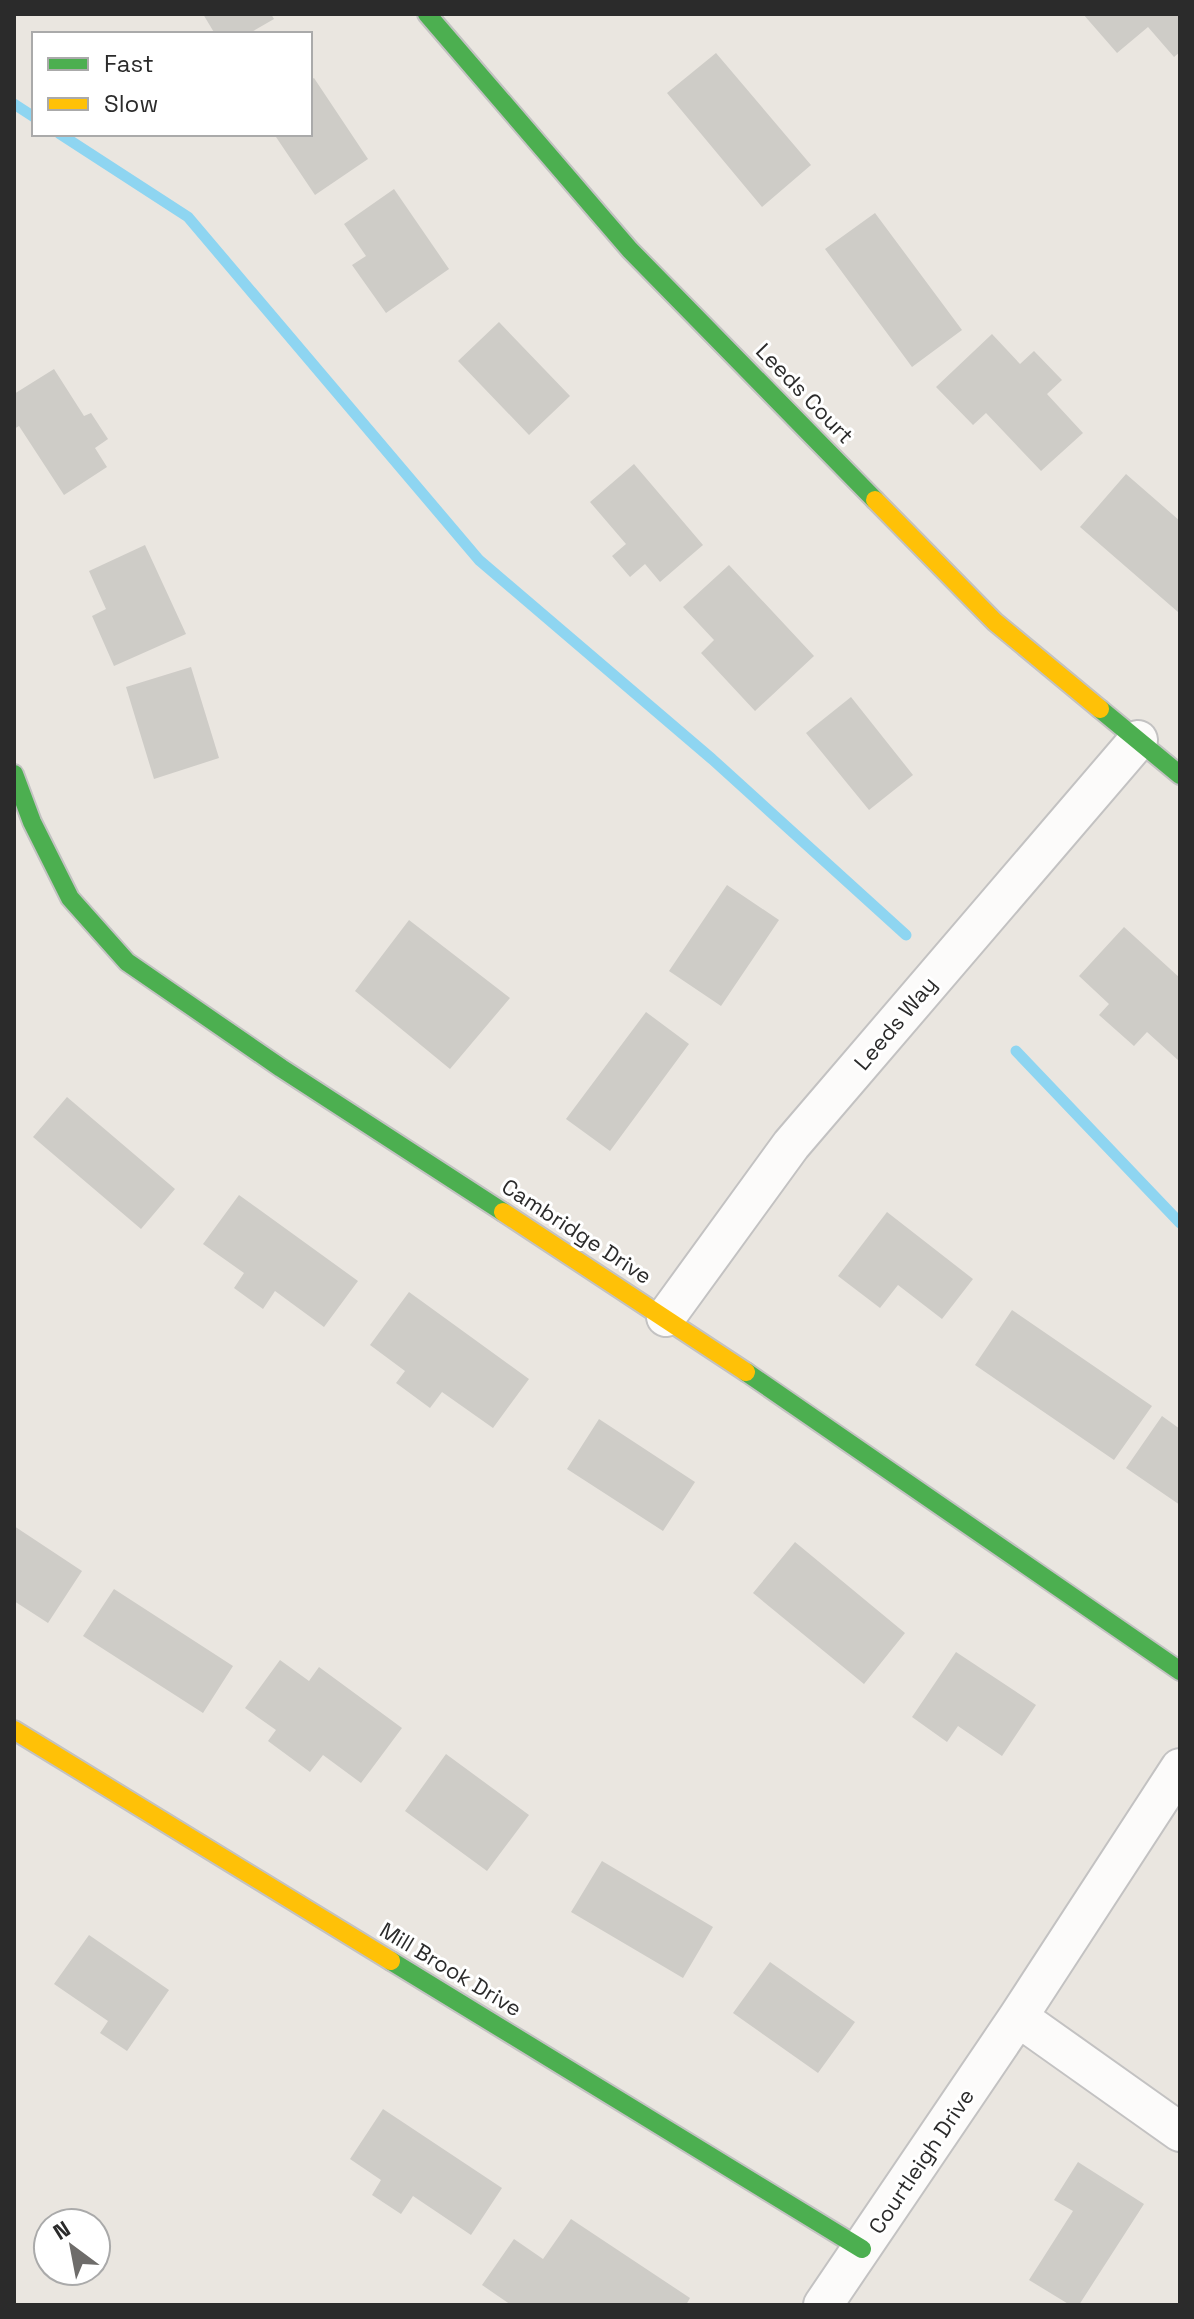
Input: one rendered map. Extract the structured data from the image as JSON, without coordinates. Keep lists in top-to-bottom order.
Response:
{
  "streets": {
    "street": [
      "Leeds Court",
      "Leeds Way",
      "Cambridge Drive",
      "Mill Brook Drive",
      "Courtleigh Drive"
    ]
  },
  "crossings": [
    ["Leeds Court", "Leeds Way"],
    ["Leeds Way", "Cambridge Drive"],
    ["Mill Brook Drive", "Courtleigh Drive"]
  ],
  "legend": ["Fast", "Slow"],
  "north": "top left"
}
